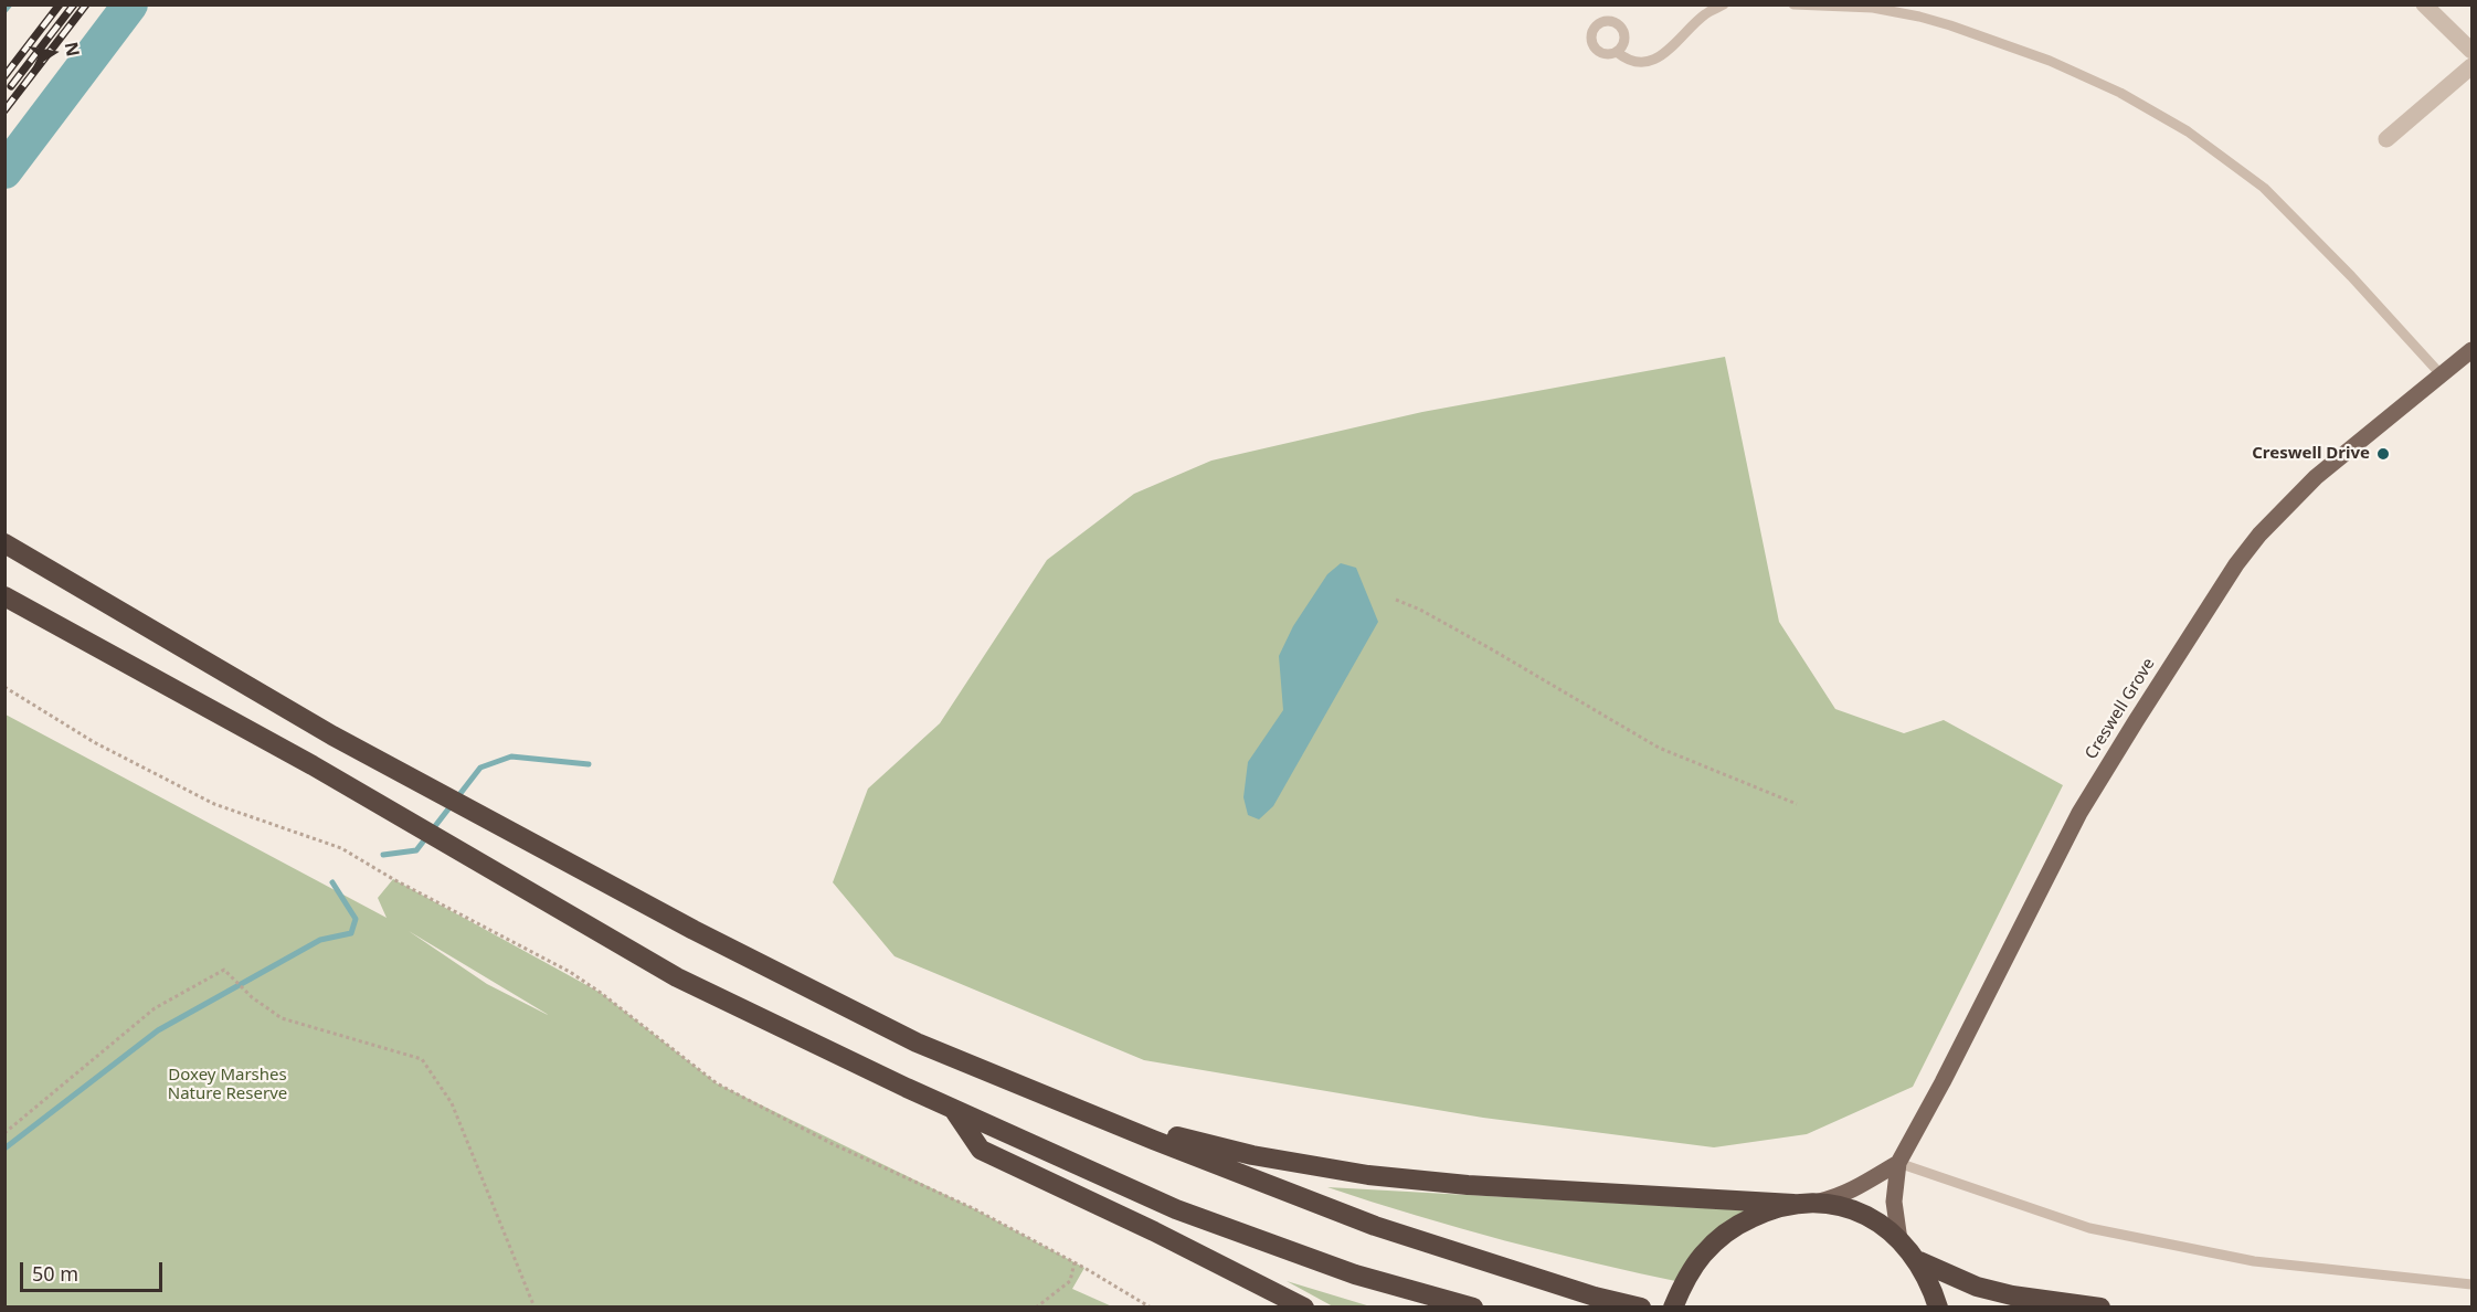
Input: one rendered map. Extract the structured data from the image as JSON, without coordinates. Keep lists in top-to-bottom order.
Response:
{
  "streets": {
    "main road": ["Creswell Grove"]
  },
  "parks": ["Doxey Marshes Nature Reserve"],
  "places": ["Creswell Drive"],
  "scale_bar": "50 m",
  "north": "right"
}
